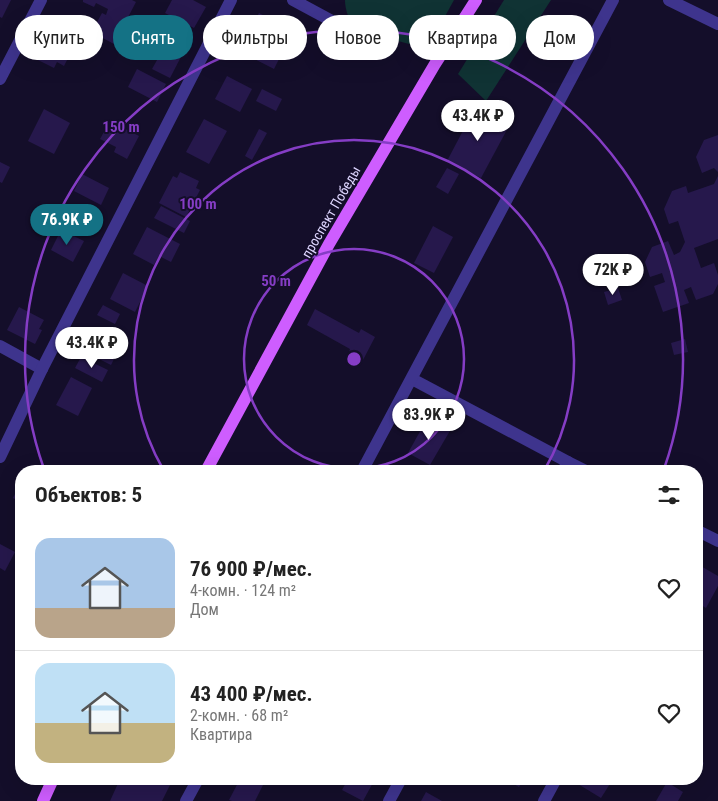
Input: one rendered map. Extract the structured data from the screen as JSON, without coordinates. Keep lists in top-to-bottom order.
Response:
{
  "streets": {
    "main road": ["проспект Победы"]
  },
  "page": {
    "chip": [
      "Купить",
      "Снять",
      "Фильтры",
      "Новое",
      "Квартира",
      "Дом"
    ],
    "price": [
      "43.4K ₽",
      "76.9K ₽",
      "72K ₽",
      "43.4K ₽",
      "83.9K ₽"
    ],
    "heading": "Объектов: 5",
    "list": [
      {
        "name": "76 900 ₽/мес.",
        "note": "4-комн. · 124 m² · Дом"
      },
      {
        "name": "43 400 ₽/мес.",
        "note": "2-комн. · 68 m² · Квартира"
      }
    ]
  },
  "rings": ["150 m", "100 m", "50 m"]
}
